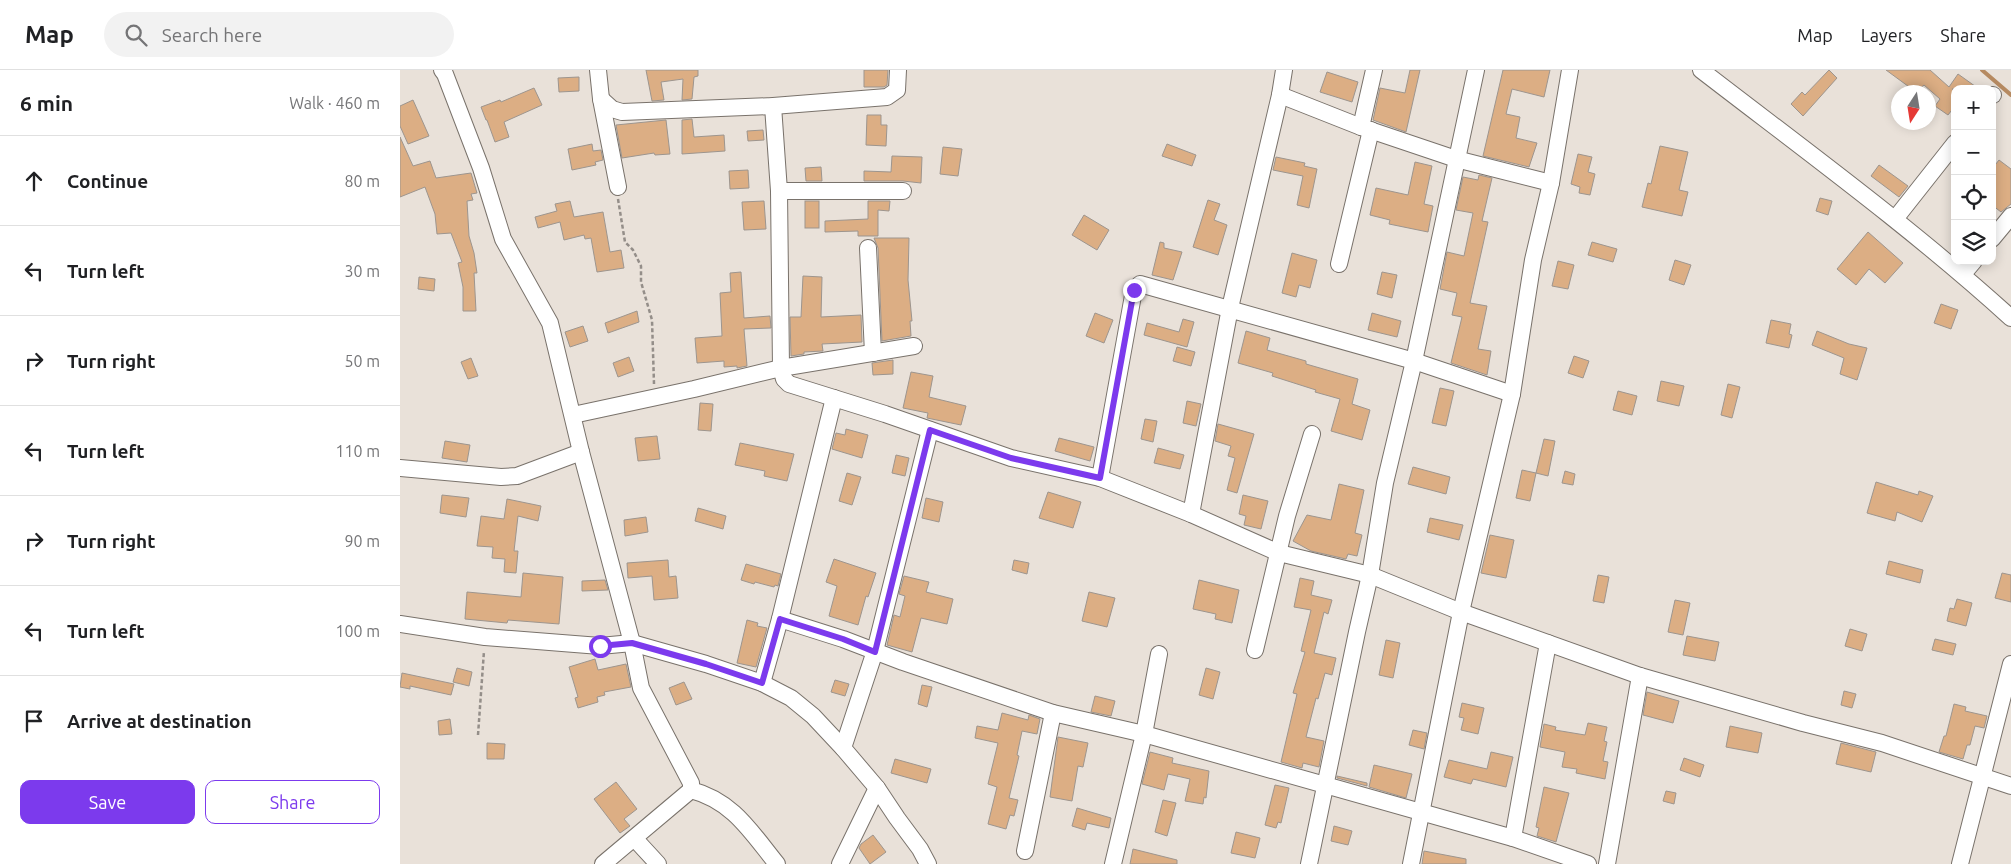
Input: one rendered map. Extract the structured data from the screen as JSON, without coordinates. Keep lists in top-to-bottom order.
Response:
{
  "north": "bottom",
  "page": {
    "header": "Map",
    "search": "Search here",
    "nav": ["Map", "Layers", "Share"],
    "heading": ["6 min", "Walk · 460 m"],
    "map_buttons": ["+", "−"],
    "list": [
      ["Continue", "80 m"],
      ["Turn left", "30 m"],
      ["Turn right", "50 m"],
      ["Turn left", "110 m"],
      ["Turn right", "90 m"],
      ["Turn left", "100 m"],
      "Arrive at destination"
    ],
    "buttons": ["Save", "Share"]
  }
}
